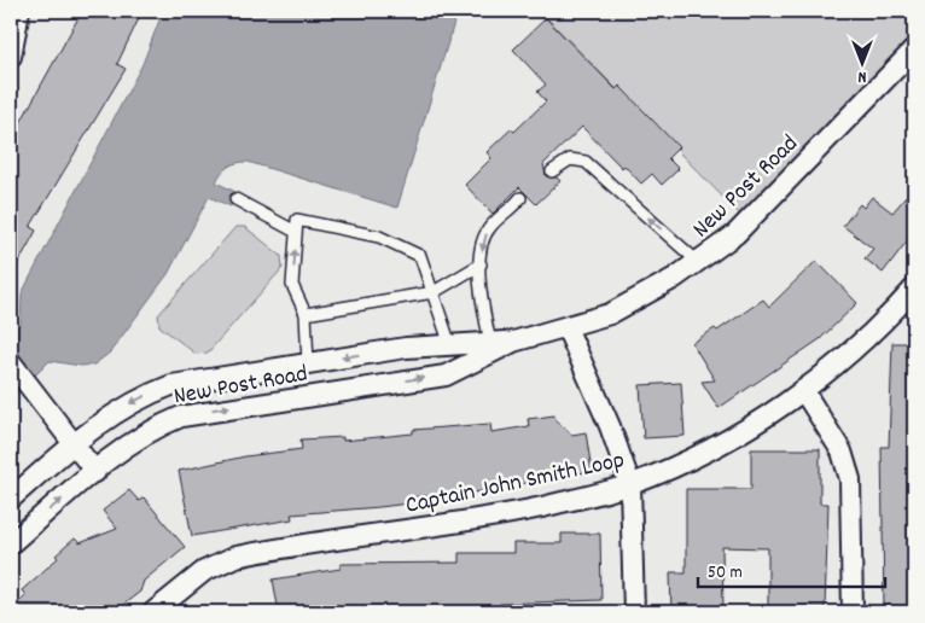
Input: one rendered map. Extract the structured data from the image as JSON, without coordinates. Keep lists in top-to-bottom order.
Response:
{
  "streets": {
    "street": ["New Post Road", "Captain John Smith Loop"]
  },
  "scale_bar": "50 m",
  "north": "bottom"
}
